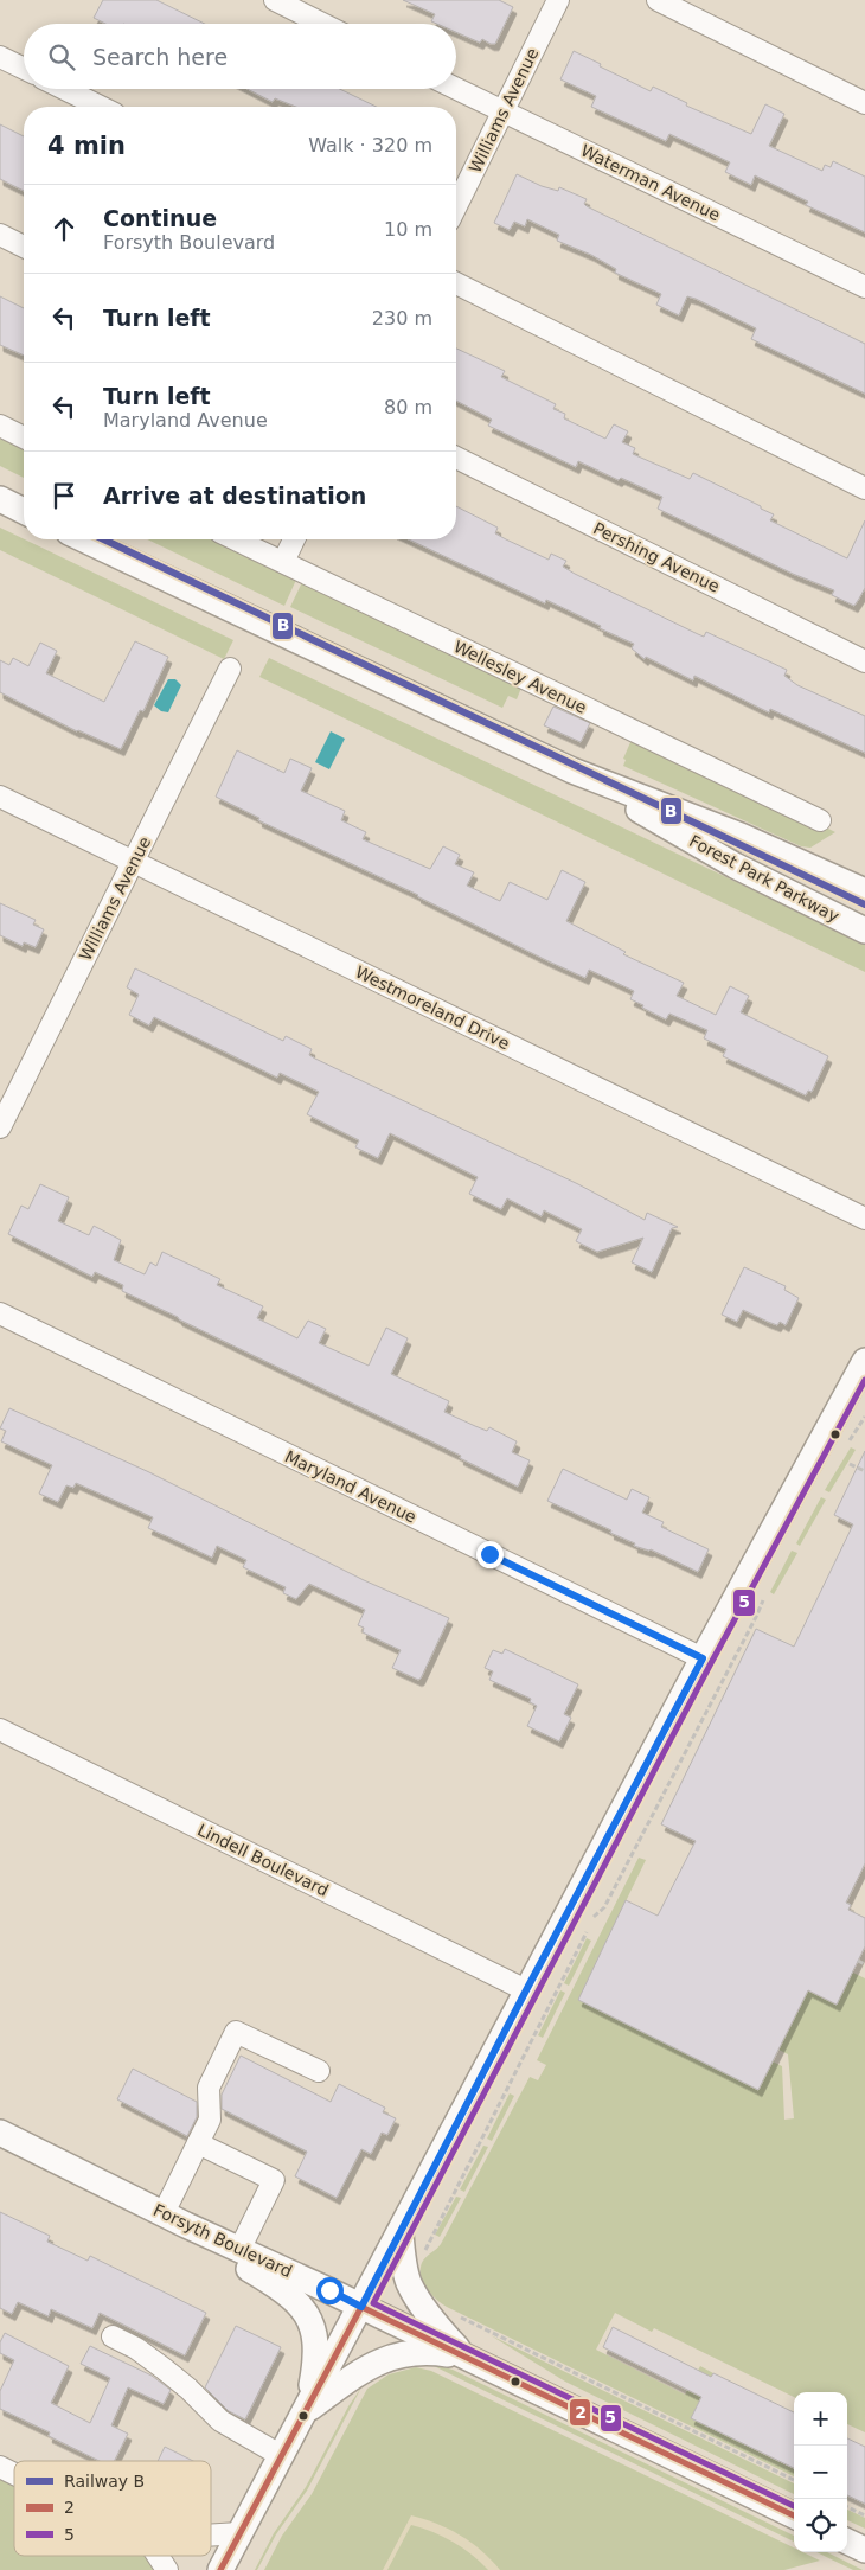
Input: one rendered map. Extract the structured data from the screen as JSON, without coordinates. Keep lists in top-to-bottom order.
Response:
{
  "streets": {
    "main road": ["Forest Park Parkway", "Forsyth Boulevard"],
    "street": [
      "Williams Avenue",
      "Waterman Avenue",
      "Pershing Avenue",
      "Wellesley Avenue",
      "Westmoreland Drive",
      "Maryland Avenue",
      "Lindell Boulevard"
    ]
  },
  "crossings": [
    ["Williams Avenue", "Waterman Avenue"],
    ["Williams Avenue", "Westmoreland Drive"]
  ],
  "lines": ["rail line B", "transit line 5", "transit line 2"],
  "legend": ["Railway B", "2", "5"],
  "page": {
    "search": "Search here",
    "heading": ["4 min", "Walk · 320 m"],
    "list": [
      ["Continue", "Forsyth Boulevard", "10 m"],
      ["Turn left", "230 m"],
      ["Turn left", "Maryland Avenue", "80 m"],
      "Arrive at destination"
    ],
    "map_buttons": ["+", "−"]
  }
}
